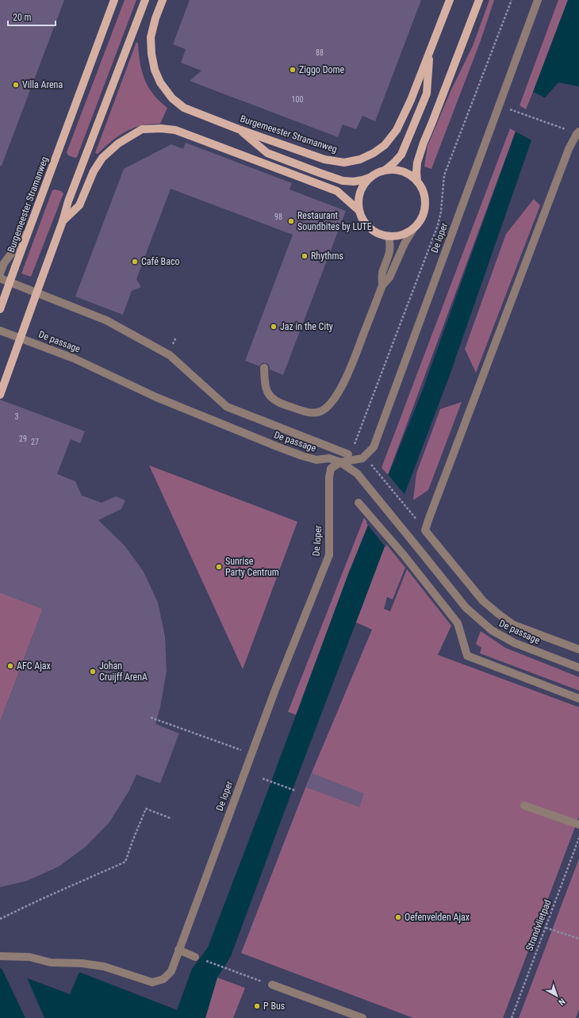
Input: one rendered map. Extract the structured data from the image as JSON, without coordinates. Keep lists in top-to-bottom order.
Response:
{
  "streets": {
    "main road": ["Burgemeester Stramanweg"],
    "street": ["De loper", "De passage"],
    "path": ["Strandvlietpad"]
  },
  "crossings": [
    ["De loper", "De passage"]
  ],
  "places": [
    "Ziggo Dome",
    "Villa Arena",
    "Restaurant Soundbites by LUTE",
    "Rhythms",
    "Café Baco",
    "Jaz in the City",
    "Sunrise Party Centrum",
    "AFC Ajax",
    "Johan Cruijff ArenA",
    "Oefenvelden Ajax",
    "P Bus"
  ],
  "house_numbers": [
    "88",
    "100",
    "98",
    "3",
    "29",
    "27"
  ],
  "scale_bar": "20 m",
  "north": "bottom right"
}
